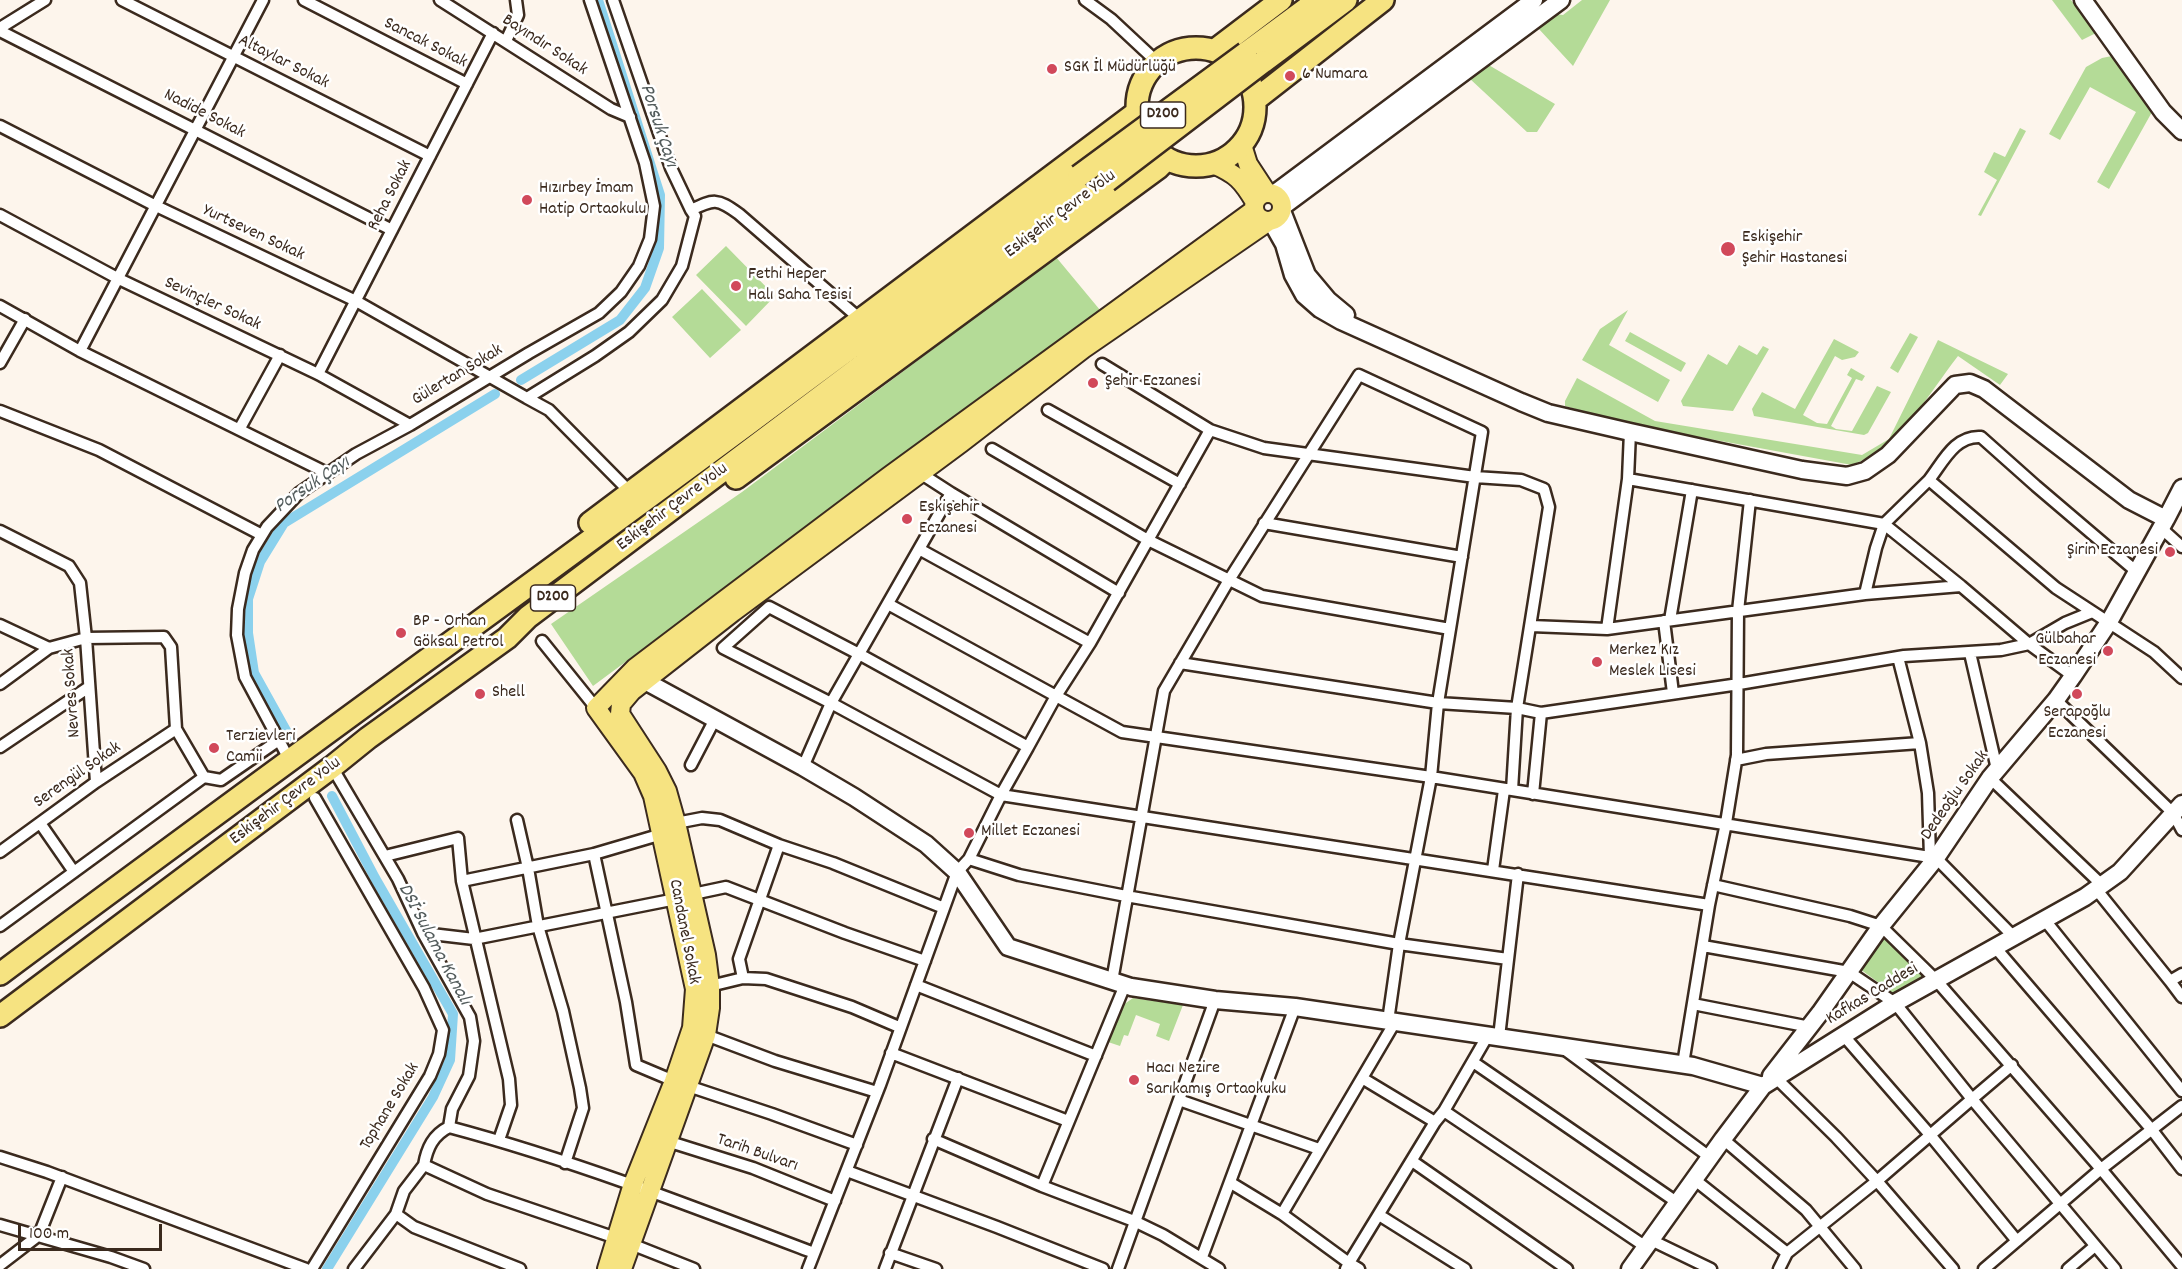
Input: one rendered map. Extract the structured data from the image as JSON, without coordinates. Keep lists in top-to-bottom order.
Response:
{
  "streets": {
    "highway": ["D200", "Eskişehir Çevre Yolu"],
    "main road": ["Candanel Sokak"],
    "street": [
      "Sancak Sokak",
      "Bayındır Sokak",
      "Altaylar Sokak",
      "Nadide Sokak",
      "Reha Sokak",
      "Yurtseven Sokak",
      "Sevinçler Sokak",
      "Gülertan Sokak",
      "Nevres Sokak",
      "Serengül Sokak",
      "Dedeoğlu Sokak",
      "Kafkas Caddesi",
      "Tophane Sokak",
      "Tarih Bulvarı"
    ]
  },
  "crossings": [
    ["Sancak Sokak", "Reha Sokak"],
    ["Bayındır Sokak", "Reha Sokak"],
    ["Bayındır Sokak", "Gülertan Sokak"],
    ["Altaylar Sokak", "Reha Sokak"],
    ["Nadide Sokak", "Reha Sokak"],
    ["Reha Sokak", "Yurtseven Sokak"],
    ["Reha Sokak", "Sevinçler Sokak"],
    ["Eskişehir Çevre Yolu", "Gülertan Sokak"],
    ["Yurtseven Sokak", "Gülertan Sokak"],
    ["Sevinçler Sokak", "Gülertan Sokak"],
    ["Nevres Sokak", "Serengül Sokak"],
    ["Dedeoğlu Sokak", "Kafkas Caddesi"]
  ],
  "water": ["Porsuk Çayı", "DSİ Sulama Kanalı"],
  "places": [
    "SGK İl Müdürlüğü",
    "6 Numara",
    "Hızırbey İmam Hatip Ortaokulu",
    "Eskişehir Şehir Hastanesi",
    "Fethi Heper Halı Saha Tesisi",
    "Şehir Eczanesi",
    "Eskişehir Eczanesi",
    "Şirin Eczanesi",
    "BP - Orhan Göksal Petrol",
    "Gülbahar Eczanesi",
    "Merkez Kız Meslek Lisesi",
    "Shell",
    "Serapoğlu Eczanesi",
    "Terzievleri Camii",
    "Millet Eczanesi",
    "Hacı Nezire Sarıkamış Ortaokuku"
  ],
  "scale_bar": "100 m"
}
